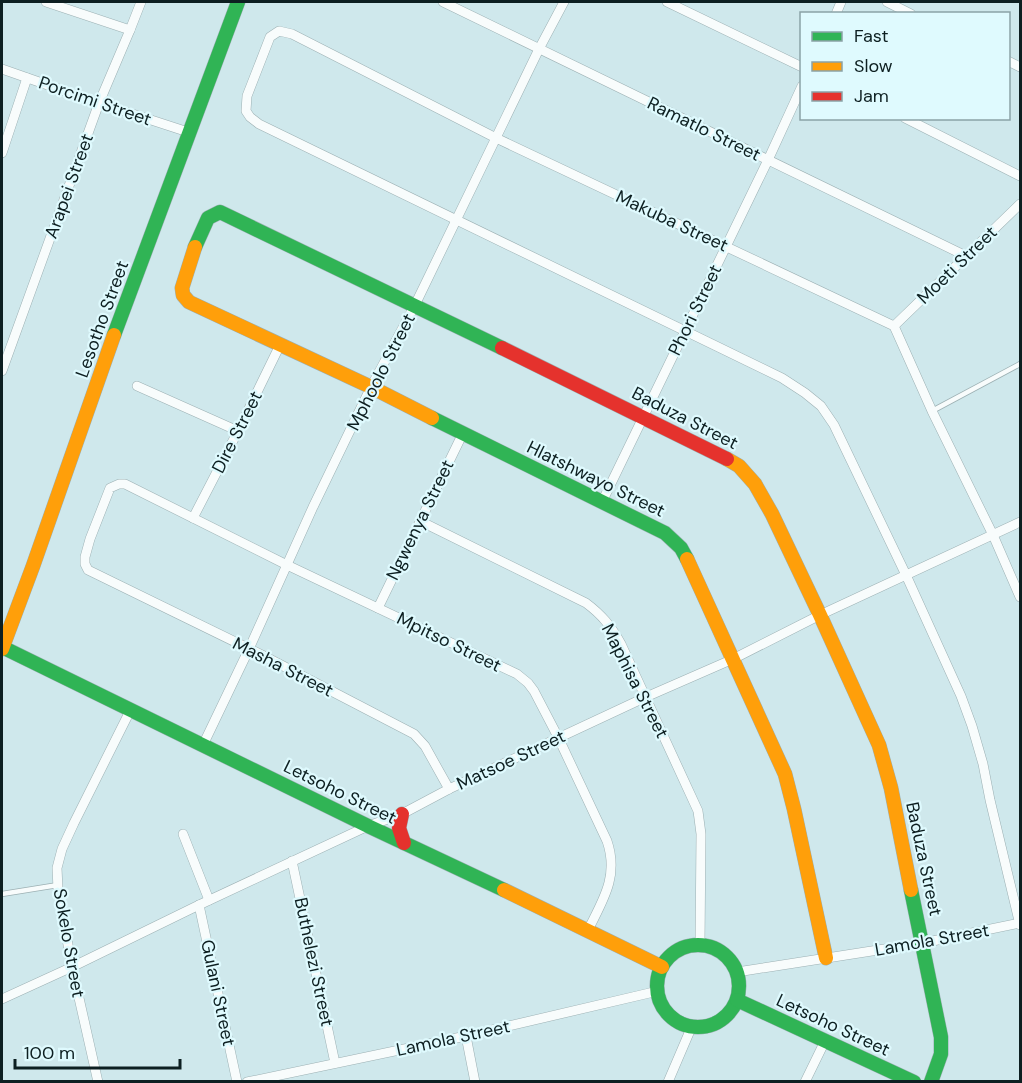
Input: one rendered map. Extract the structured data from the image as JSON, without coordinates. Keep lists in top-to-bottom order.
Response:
{
  "streets": {
    "street": [
      "Porcimi Street",
      "Ramatlo Street",
      "Arapei Street",
      "Makuba Street",
      "Moeti Street",
      "Phori Street",
      "Lesotho Street",
      "Mphoolo Street",
      "Baduza Street",
      "Dire Street",
      "Hlatshwayo Street",
      "Ngwenya Street",
      "Mpitso Street",
      "Masha Street",
      "Maphisa Street",
      "Matsoe Street",
      "Letsoho Street",
      "Lamola Street",
      "Sokelo Street",
      "Buthelezi Street",
      "Gulani Street"
    ]
  },
  "crossings": [
    ["Porcimi Street", "Arapei Street"],
    ["Porcimi Street", "Lesotho Street"],
    ["Ramatlo Street", "Moeti Street"],
    ["Ramatlo Street", "Phori Street"],
    ["Ramatlo Street", "Mphoolo Street"],
    ["Makuba Street", "Moeti Street"],
    ["Makuba Street", "Phori Street"],
    ["Makuba Street", "Mphoolo Street"],
    ["Phori Street", "Baduza Street"],
    ["Phori Street", "Hlatshwayo Street"],
    ["Lesotho Street", "Letsoho Street"],
    ["Mphoolo Street", "Baduza Street"],
    ["Mphoolo Street", "Hlatshwayo Street"],
    ["Mphoolo Street", "Mpitso Street"],
    ["Mphoolo Street", "Masha Street"],
    ["Mphoolo Street", "Letsoho Street"],
    ["Baduza Street", "Hlatshwayo Street"],
    ["Baduza Street", "Matsoe Street"],
    ["Baduza Street", "Lamola Street"],
    ["Dire Street", "Hlatshwayo Street"],
    ["Dire Street", "Mpitso Street"],
    ["Hlatshwayo Street", "Ngwenya Street"],
    ["Hlatshwayo Street", "Matsoe Street"],
    ["Hlatshwayo Street", "Lamola Street"],
    ["Ngwenya Street", "Mpitso Street"],
    ["Ngwenya Street", "Maphisa Street"],
    ["Mpitso Street", "Masha Street"],
    ["Mpitso Street", "Matsoe Street"],
    ["Mpitso Street", "Letsoho Street"],
    ["Masha Street", "Matsoe Street"],
    ["Maphisa Street", "Matsoe Street"],
    ["Maphisa Street", "Letsoho Street"],
    ["Maphisa Street", "Lamola Street"],
    ["Matsoe Street", "Letsoho Street"],
    ["Matsoe Street", "Sokelo Street"],
    ["Matsoe Street", "Buthelezi Street"],
    ["Matsoe Street", "Gulani Street"],
    ["Letsoho Street", "Lamola Street"],
    ["Letsoho Street", "Sokelo Street"],
    ["Lamola Street", "Buthelezi Street"]
  ],
  "legend": ["Fast", "Slow", "Jam"],
  "scale_bar": "100 m"
}
